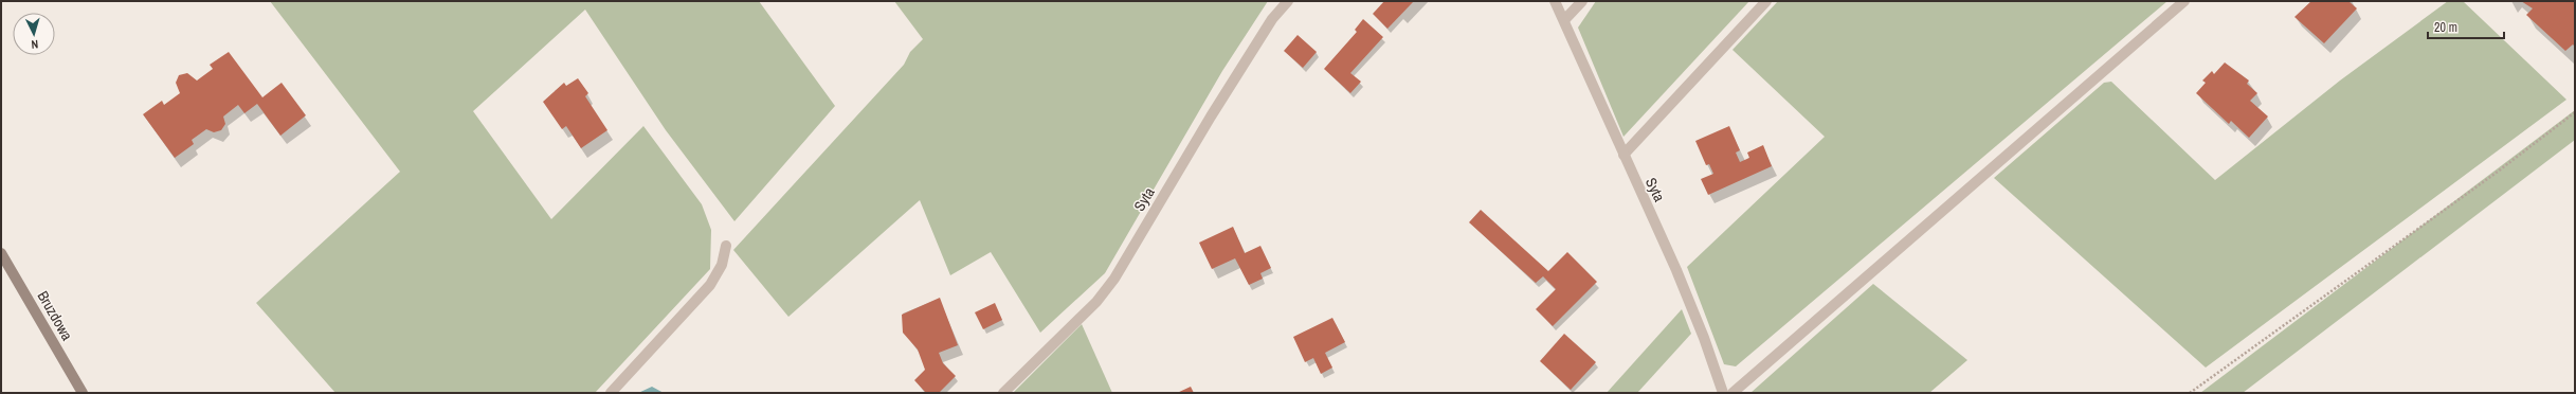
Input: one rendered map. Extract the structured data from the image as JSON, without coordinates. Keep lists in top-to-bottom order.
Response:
{
  "streets": {
    "street": ["Syta", "Bruzdowa"]
  },
  "scale_bar": "20 m",
  "north": "bottom"
}
